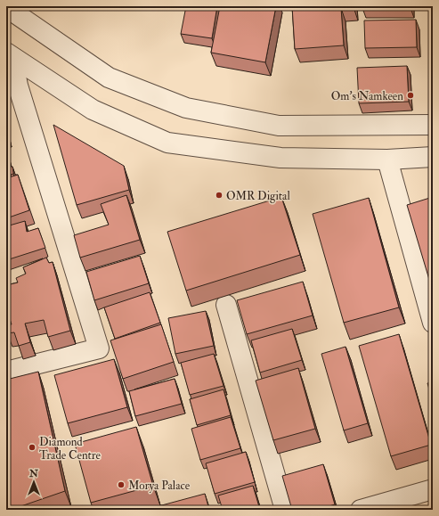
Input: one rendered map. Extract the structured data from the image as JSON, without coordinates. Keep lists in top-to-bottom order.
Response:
{
  "places": [
    "Om's Namkeen",
    "OMR Digital",
    "Diamond Trade Centre",
    "Morya Palace"
  ],
  "north": "top"
}
